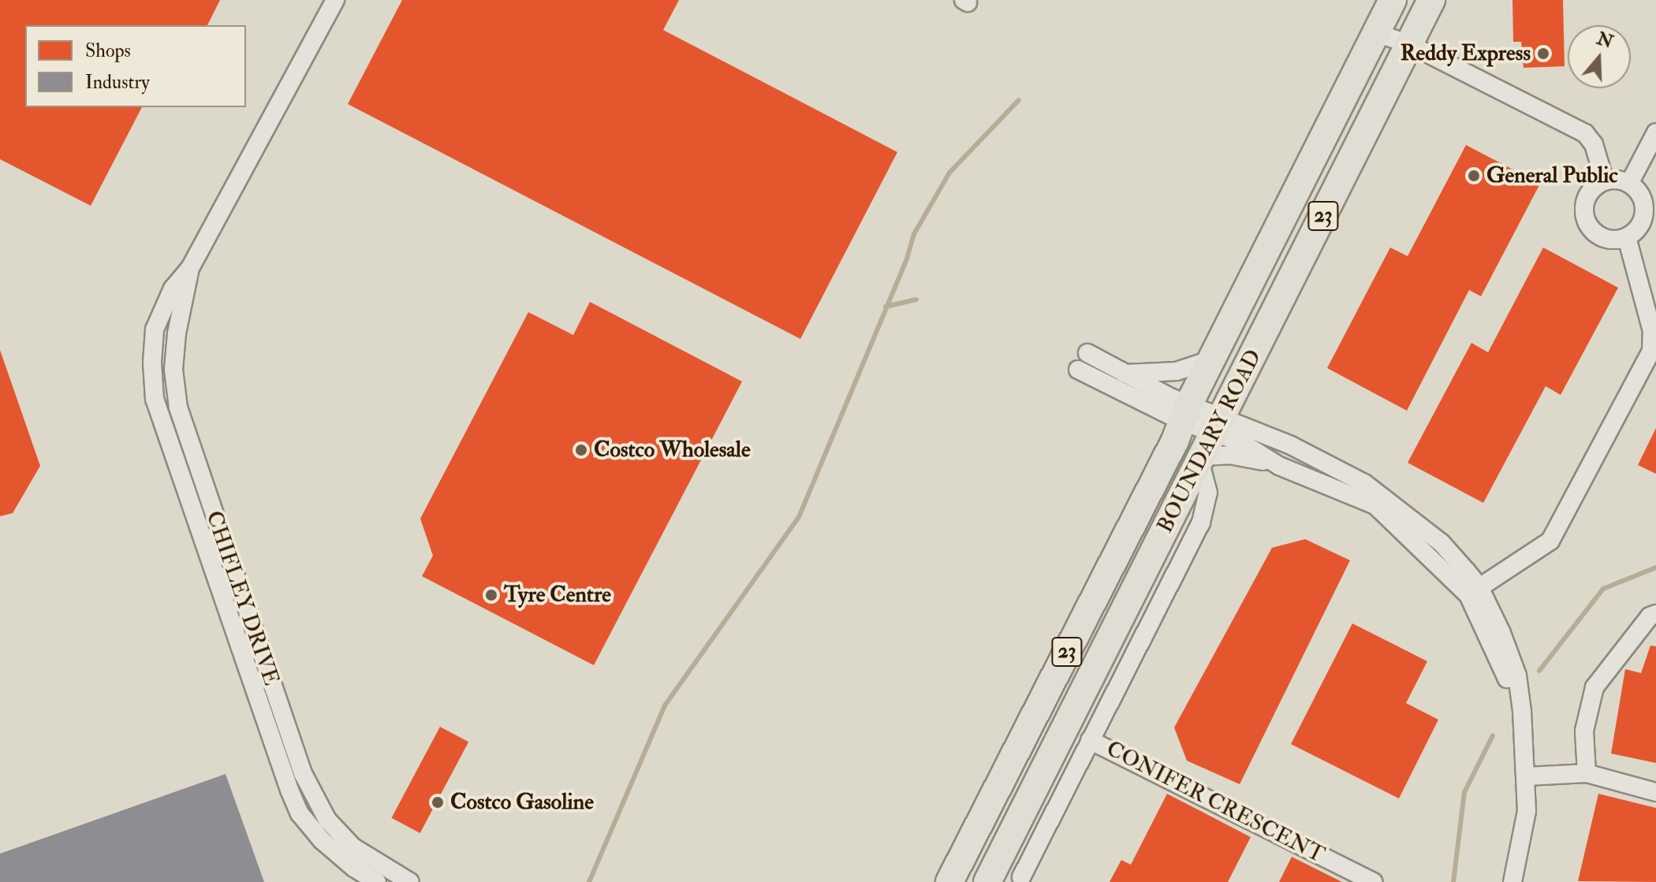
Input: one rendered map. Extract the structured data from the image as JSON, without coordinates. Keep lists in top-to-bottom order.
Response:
{
  "streets": {
    "main road": ["23", "BOUNDARY ROAD"],
    "street": ["CHIFLEY DRIVE", "CONIFER CRESCENT"]
  },
  "places": [
    "Reddy Express",
    "General Public",
    "Costco Wholesale",
    "Tyre Centre",
    "Costco Gasoline"
  ],
  "legend": ["Shops", "Industry"],
  "north": "top"
}
